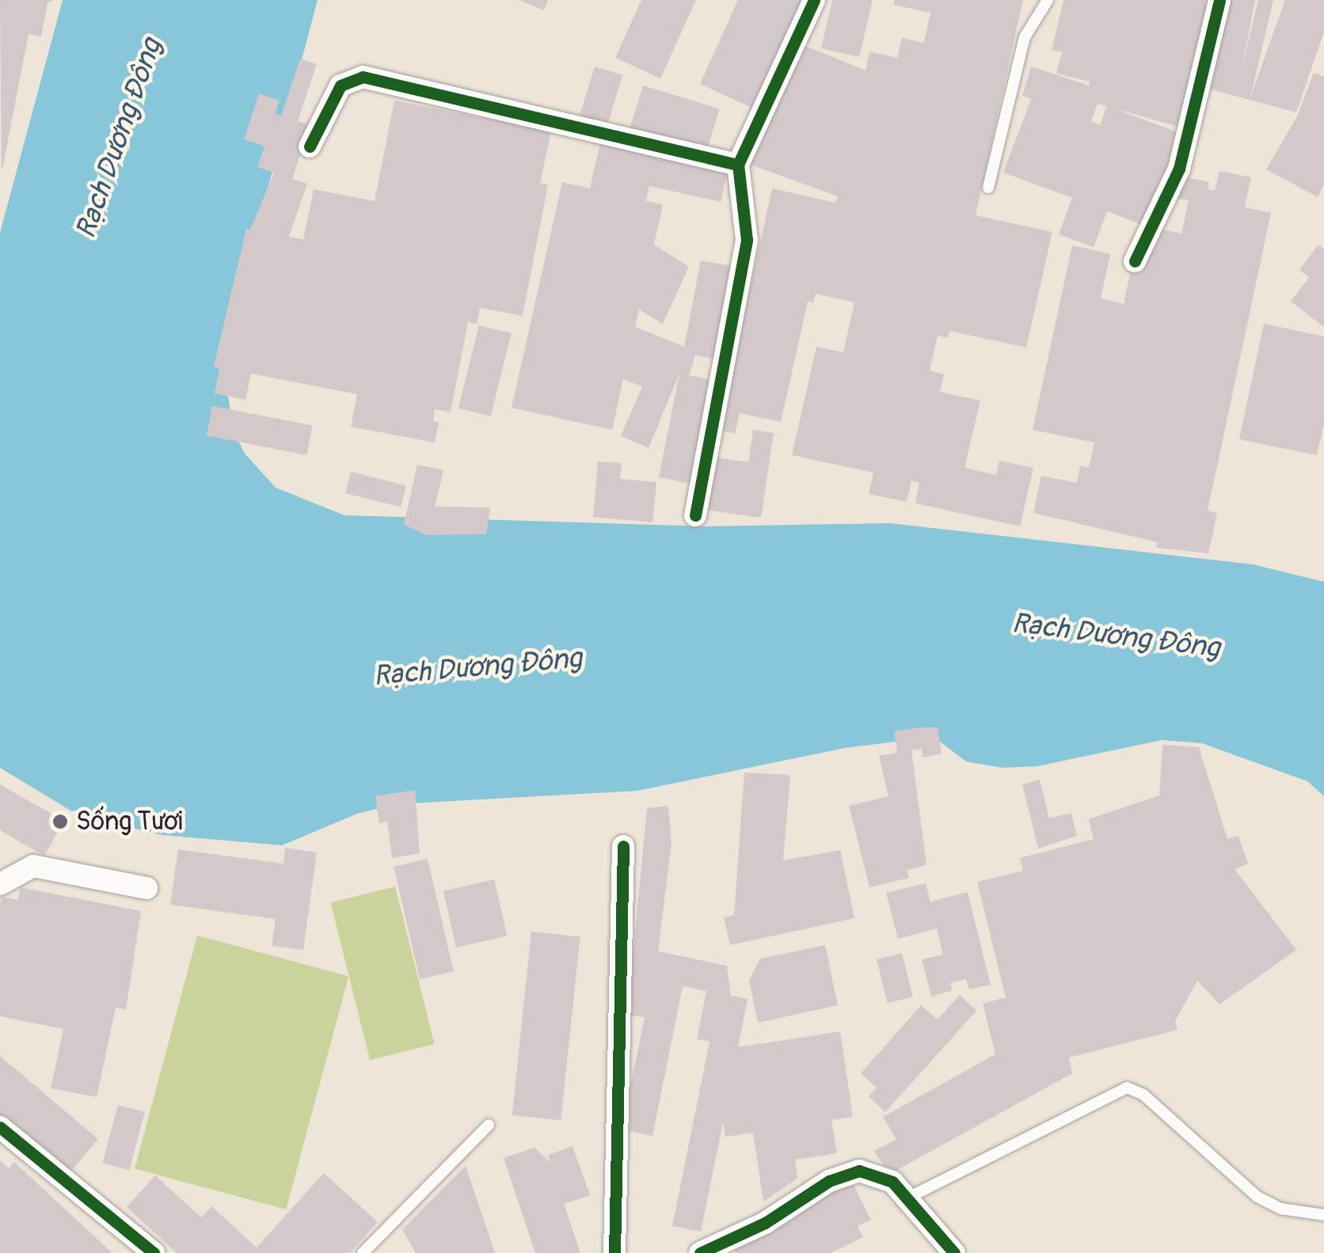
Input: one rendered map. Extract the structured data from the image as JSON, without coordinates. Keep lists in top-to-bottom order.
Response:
{
  "water": ["Rạch Dương Đông"],
  "places": ["Sống Tươi"]
}
